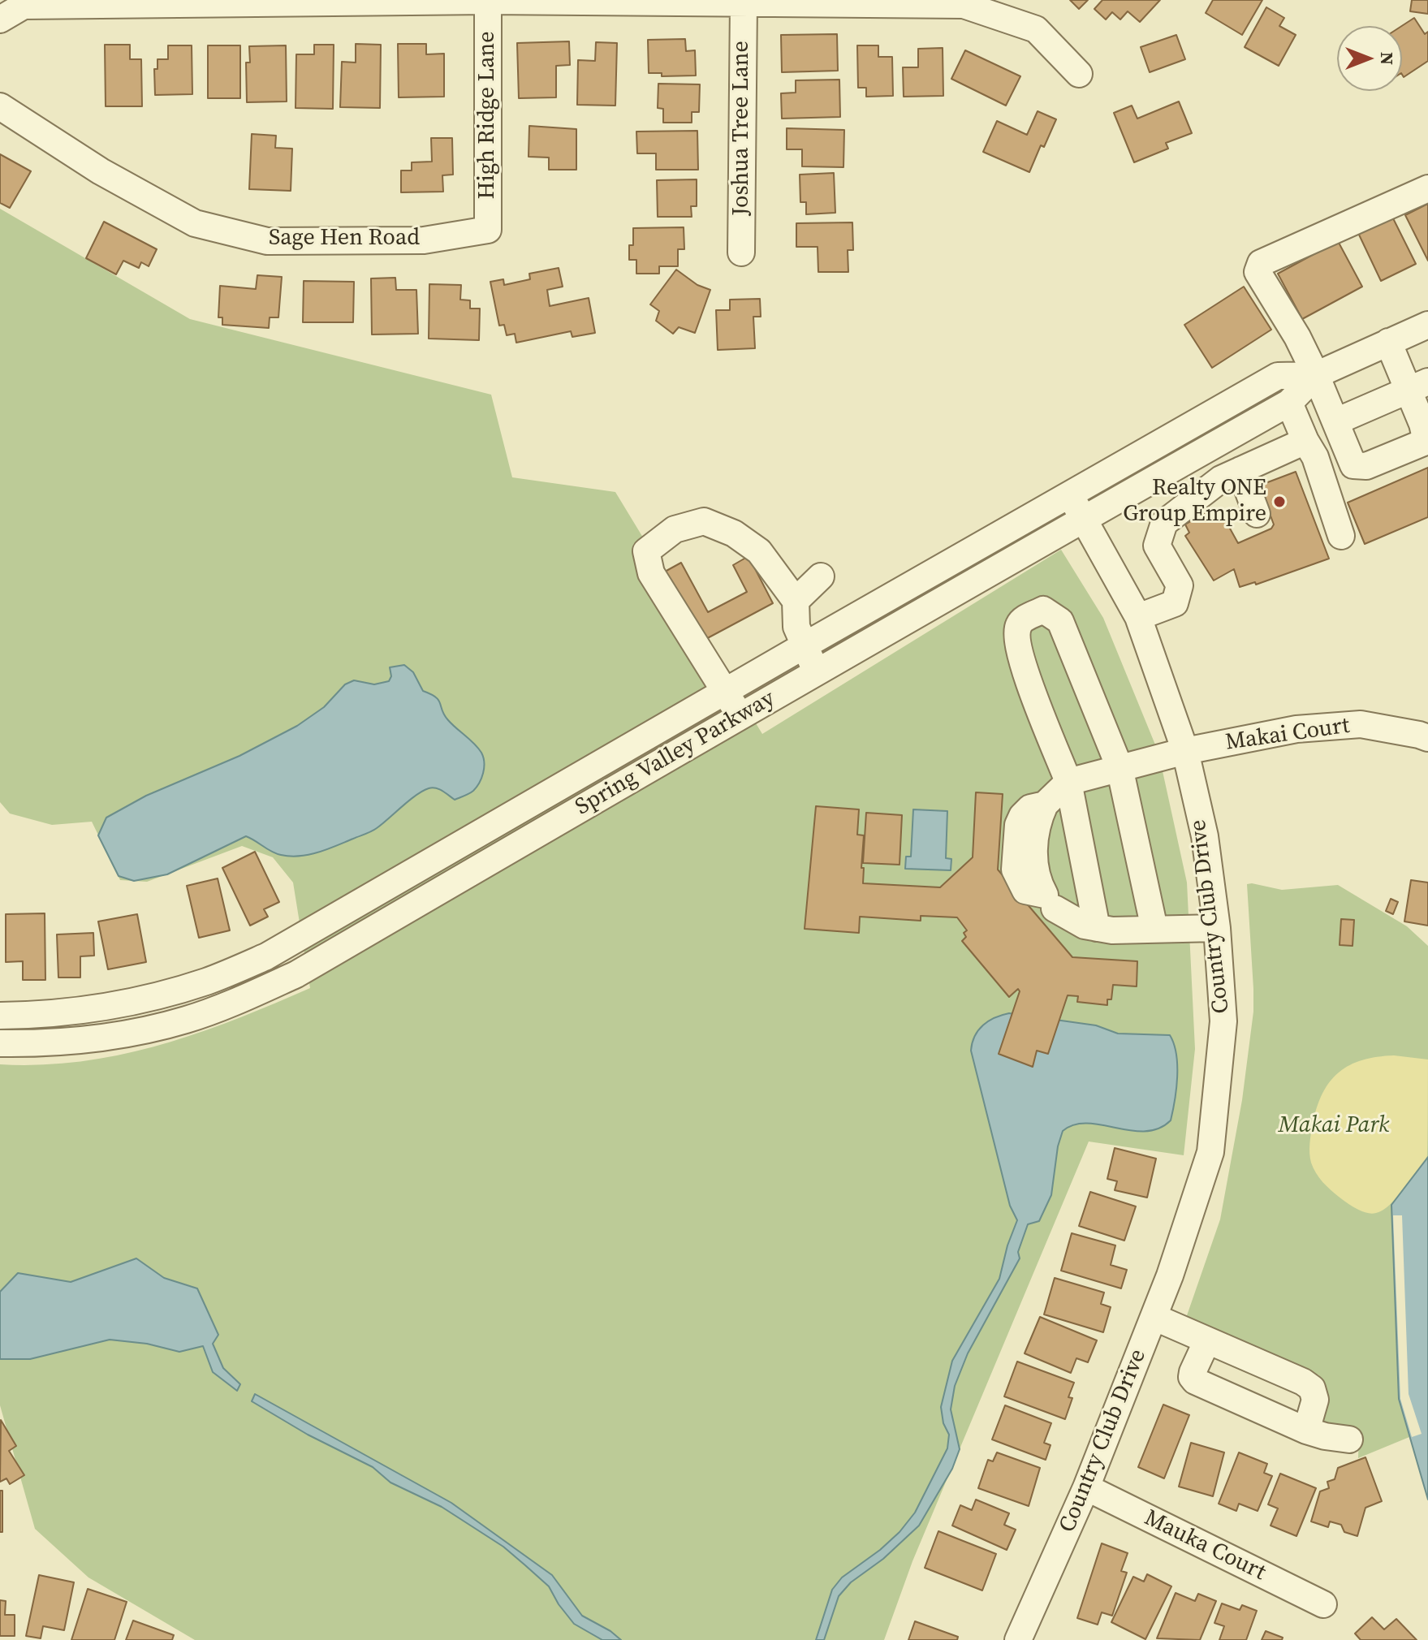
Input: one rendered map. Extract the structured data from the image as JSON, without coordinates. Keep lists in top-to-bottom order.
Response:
{
  "streets": {
    "street": [
      "High Ridge Lane",
      "Joshua Tree Lane",
      "Sage Hen Road",
      "Makai Court",
      "Spring Valley Parkway",
      "Country Club Drive",
      "Mauka Court"
    ]
  },
  "crossings": [
    ["High Ridge Lane", "Sage Hen Road"],
    ["Makai Court", "Country Club Drive"],
    ["Spring Valley Parkway", "Country Club Drive"],
    ["Country Club Drive", "Mauka Court"]
  ],
  "parks": ["Makai Park"],
  "places": ["Realty ONE Group Empire"],
  "north": "right"
}
